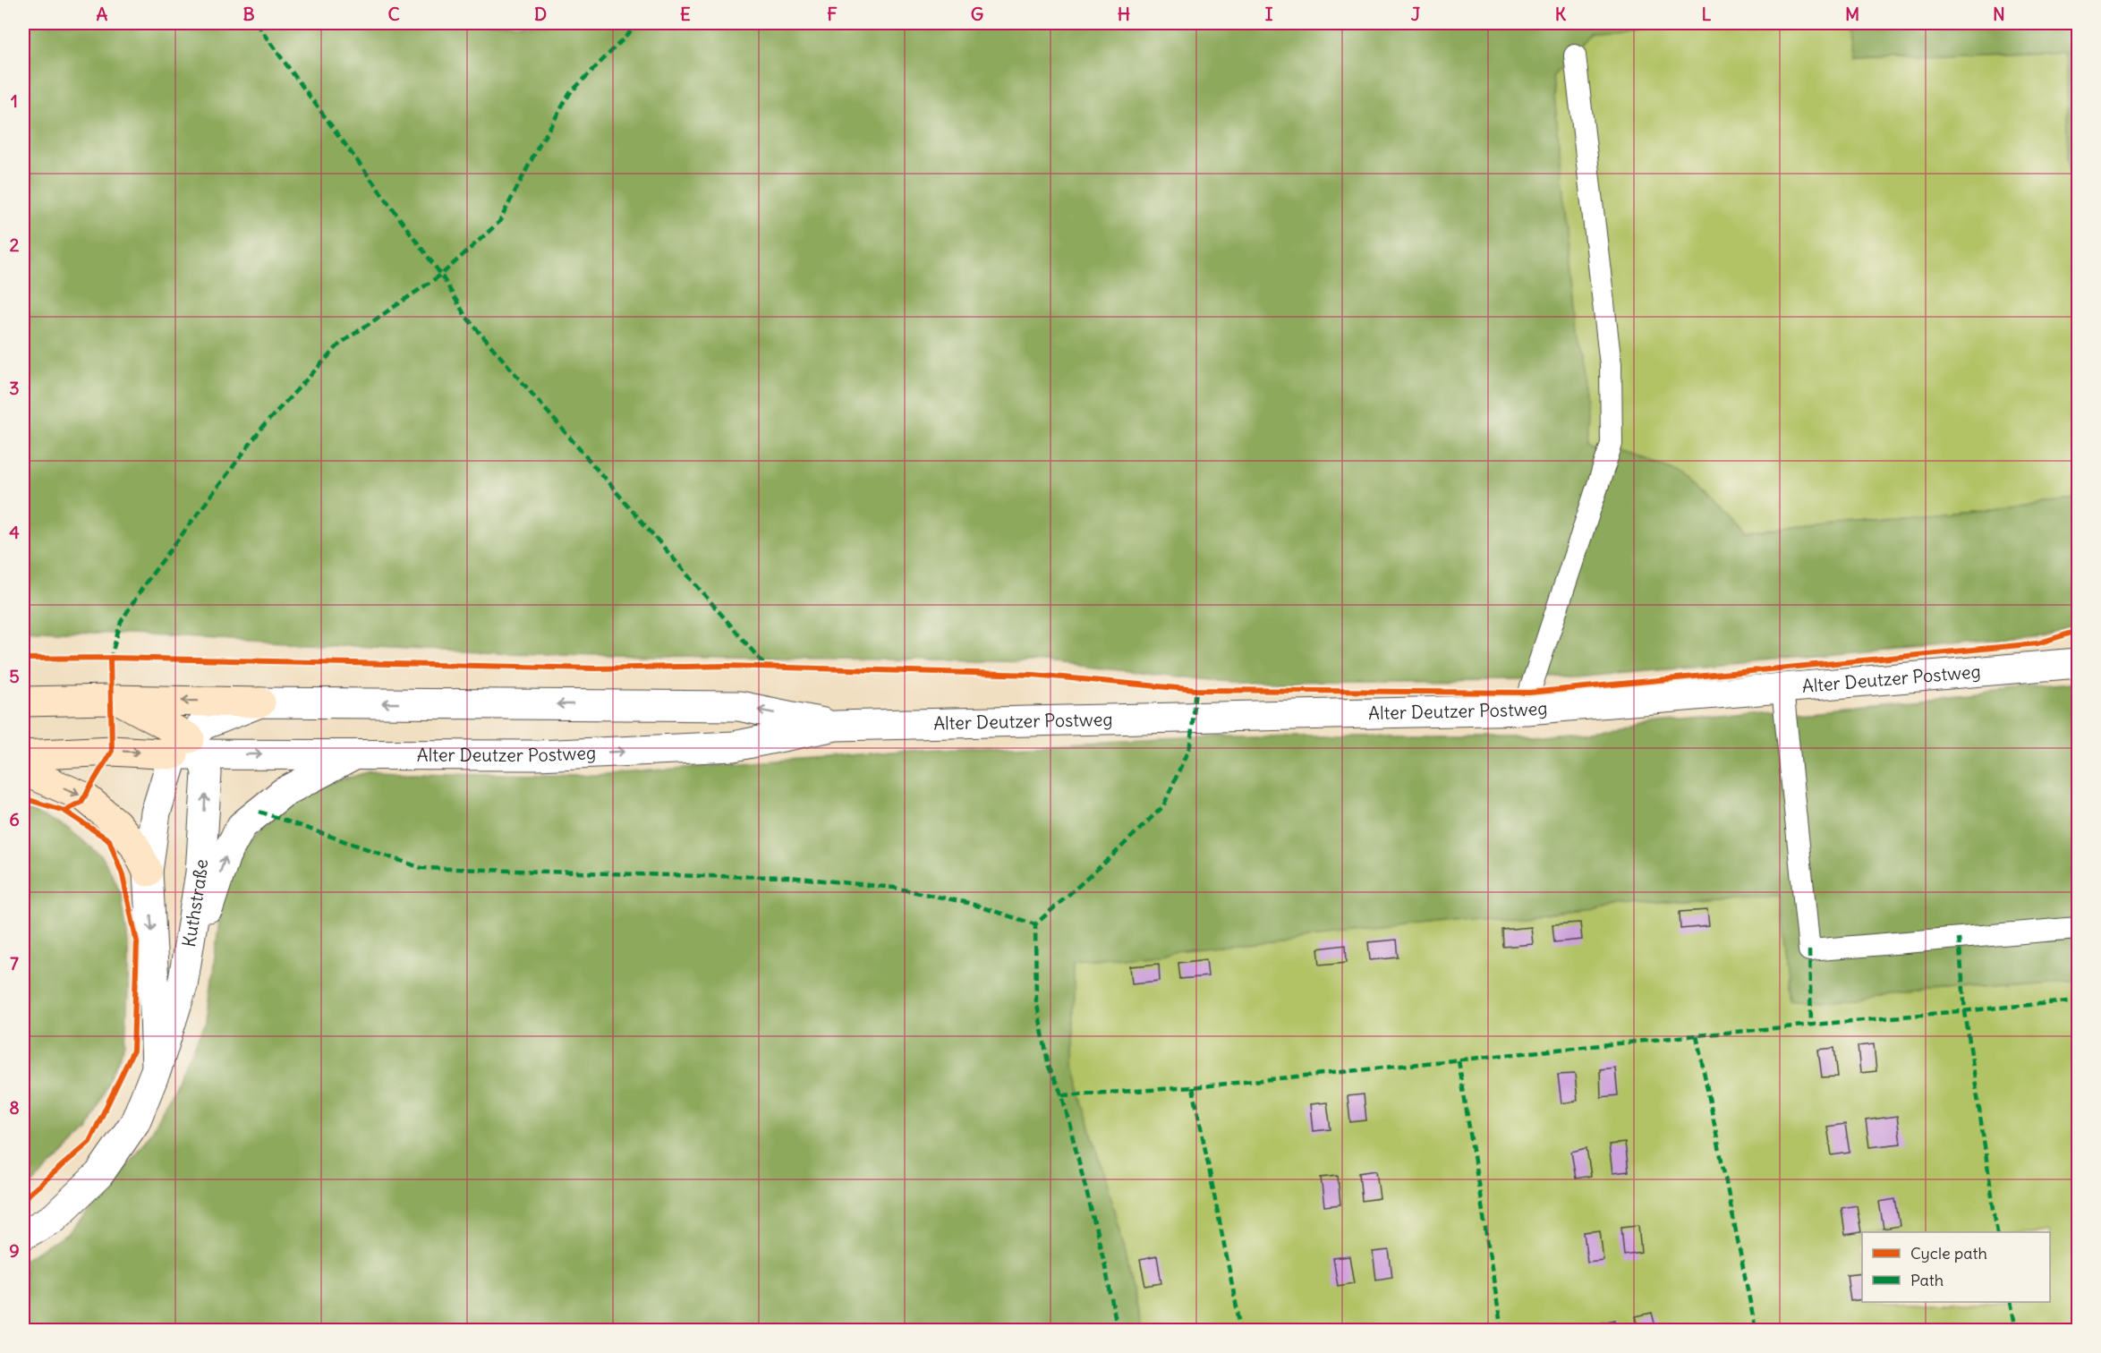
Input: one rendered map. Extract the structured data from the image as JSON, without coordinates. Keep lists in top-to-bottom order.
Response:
{
  "streets": {
    "street": ["Alter Deutzer Postweg", "Kuthstraße"]
  },
  "crossings": [
    ["Alter Deutzer Postweg", "Kuthstraße"]
  ],
  "legend": ["Cycle path", "Path"],
  "grid": {
    "columns": [
      "A",
      "B",
      "C",
      "D",
      "E",
      "F",
      "G",
      "H",
      "I",
      "J",
      "K",
      "L",
      "M",
      "N"
    ],
    "rows": [
      "1",
      "2",
      "3",
      "4",
      "5",
      "6",
      "7",
      "8",
      "9"
    ]
  }
}
